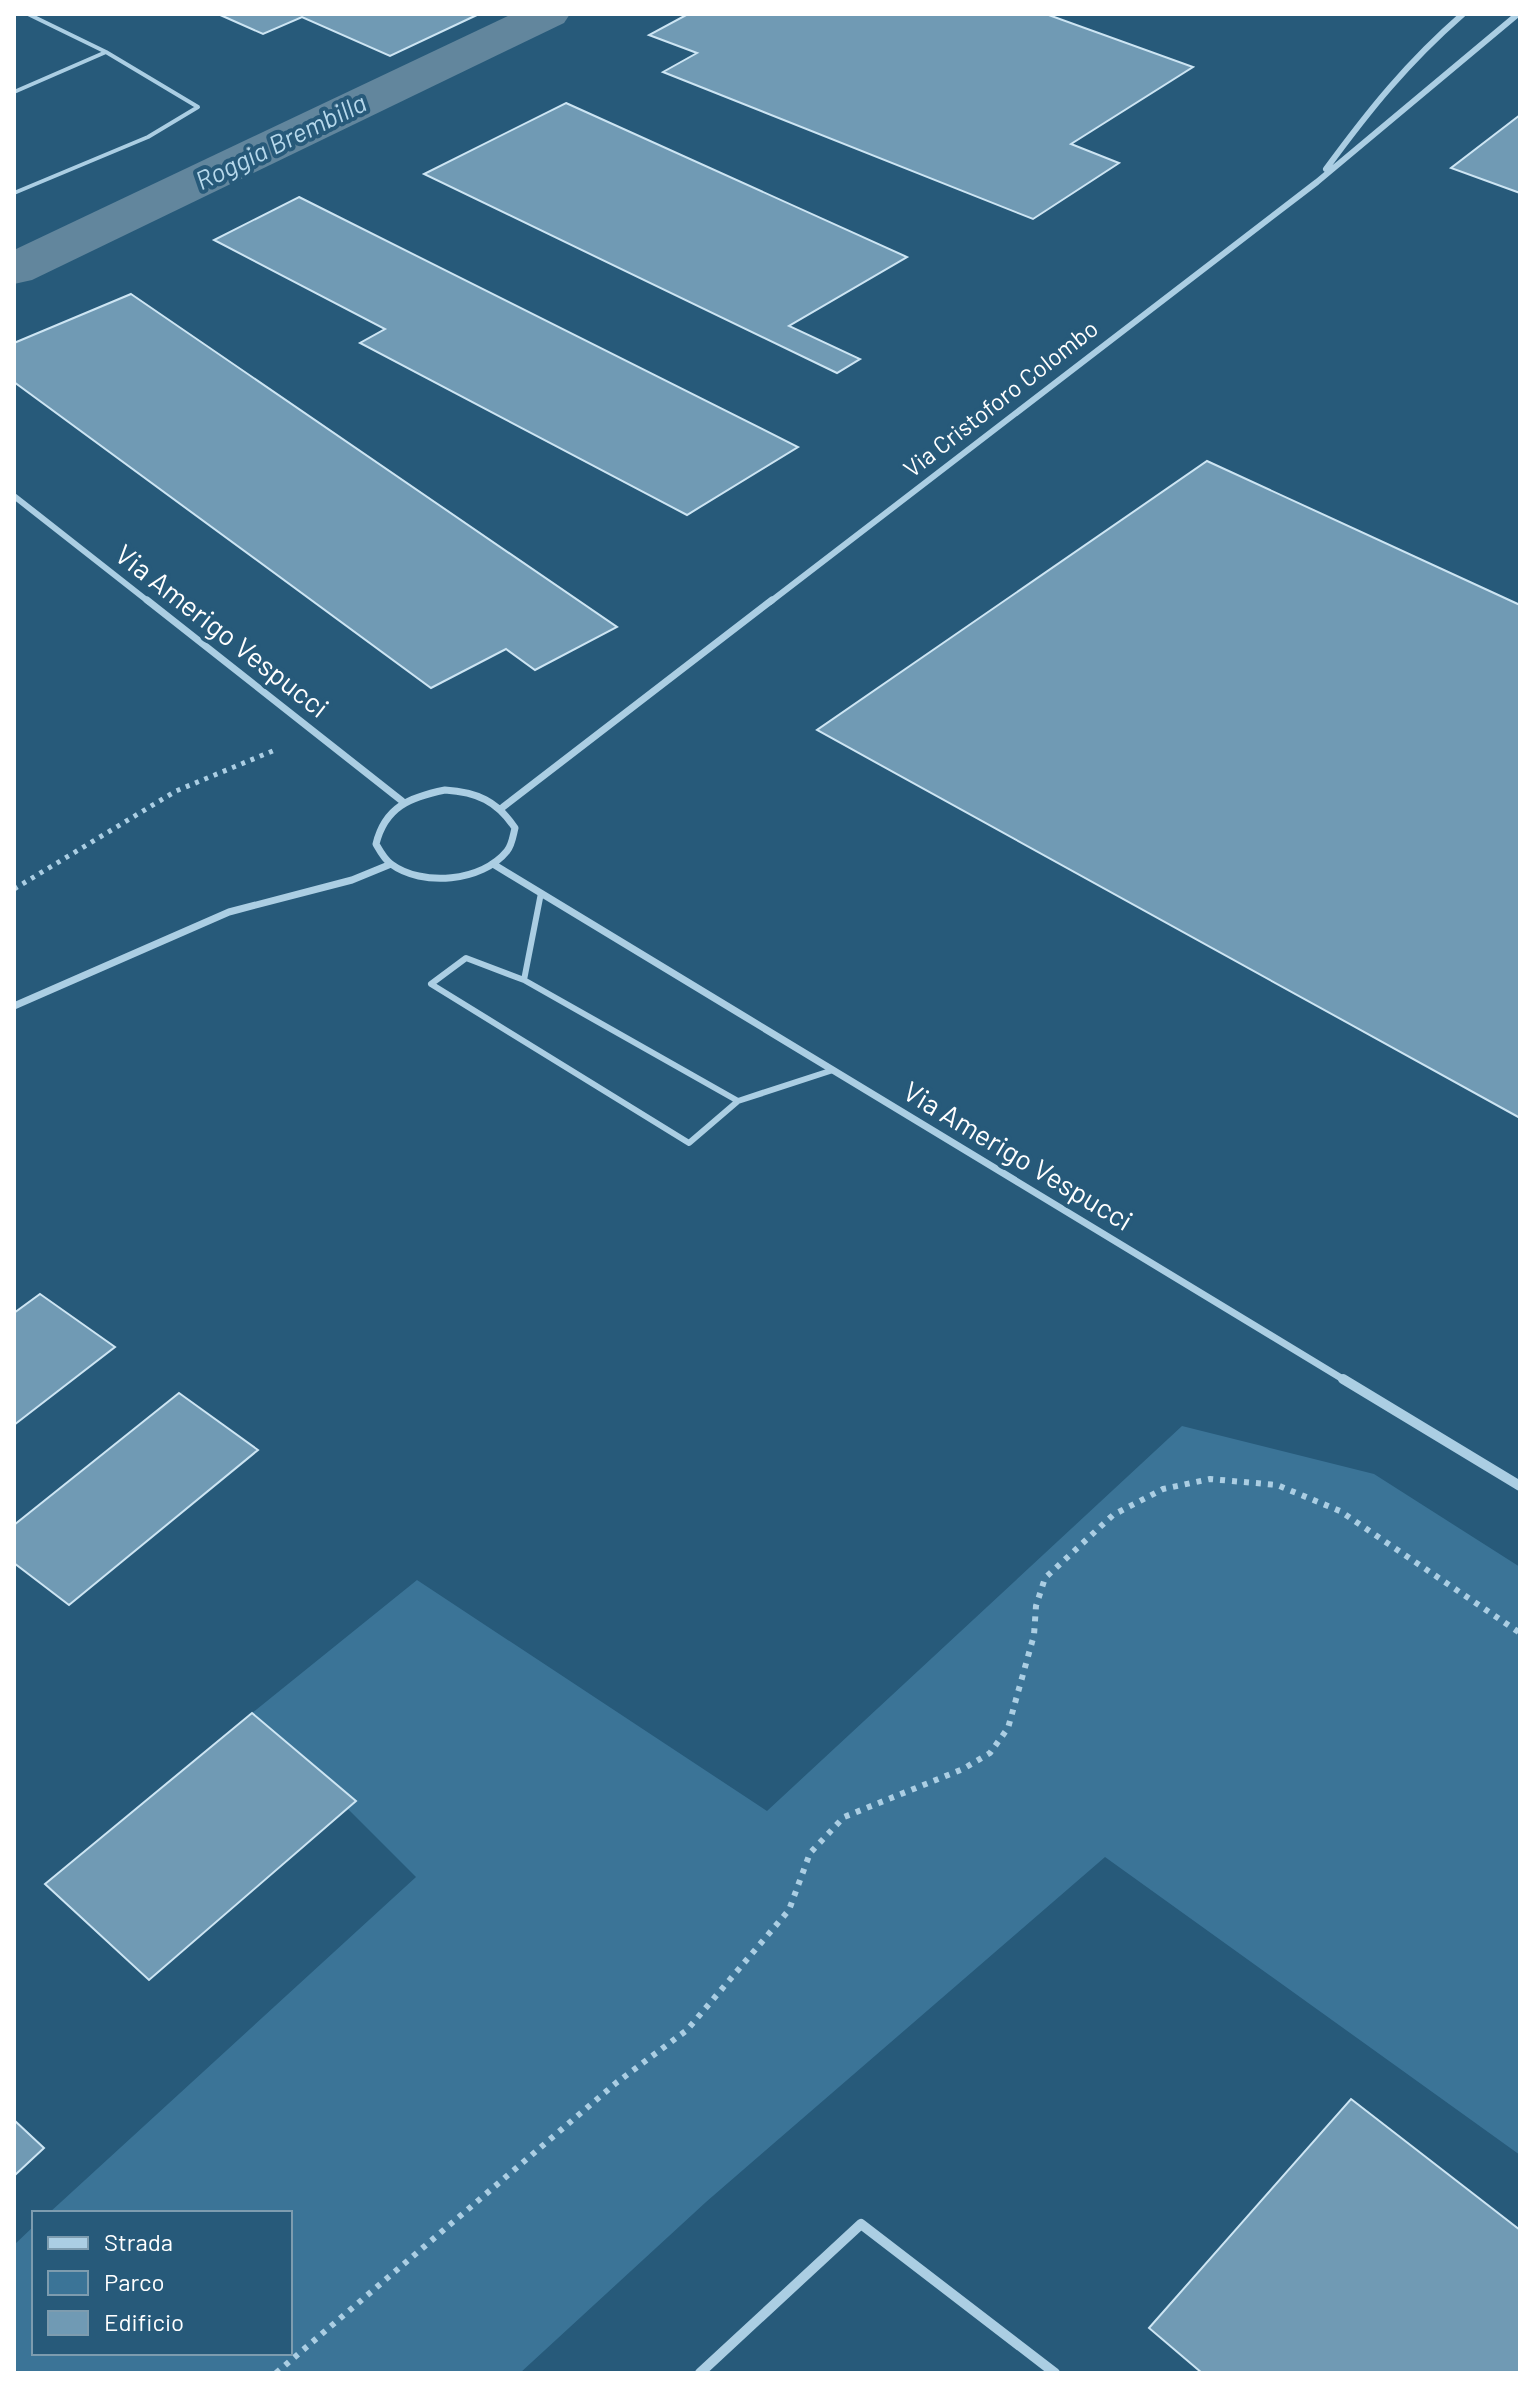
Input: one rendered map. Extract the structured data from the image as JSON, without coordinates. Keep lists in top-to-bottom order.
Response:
{
  "streets": {
    "street": ["Via Cristoforo Colombo", "Via Amerigo Vespucci"]
  },
  "crossings": [
    ["Via Cristoforo Colombo", "Via Amerigo Vespucci"]
  ],
  "water": ["Roggia Brembilla"],
  "legend": ["Strada", "Parco", "Edificio"]
}
